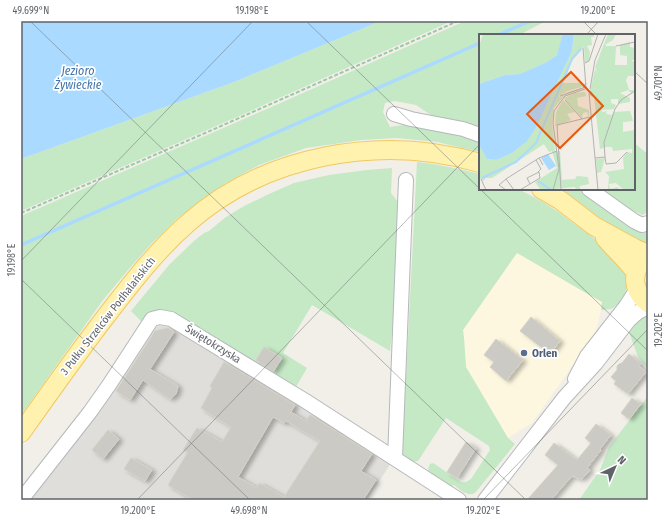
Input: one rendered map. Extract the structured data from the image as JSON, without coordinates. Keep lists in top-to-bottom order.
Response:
{
  "streets": {
    "main road": ["3 Pułku Strzelców Podhalańskich"],
    "street": ["Świętokrzyska"]
  },
  "water": ["Jezioro Żywieckie"],
  "places": ["Orlen"],
  "north": "top right",
  "coordinates": [
    "49.699°N",
    "19.198°E",
    "19.200°E",
    "49.701°N",
    "19.202°E",
    "49.698°N"
  ]
}
